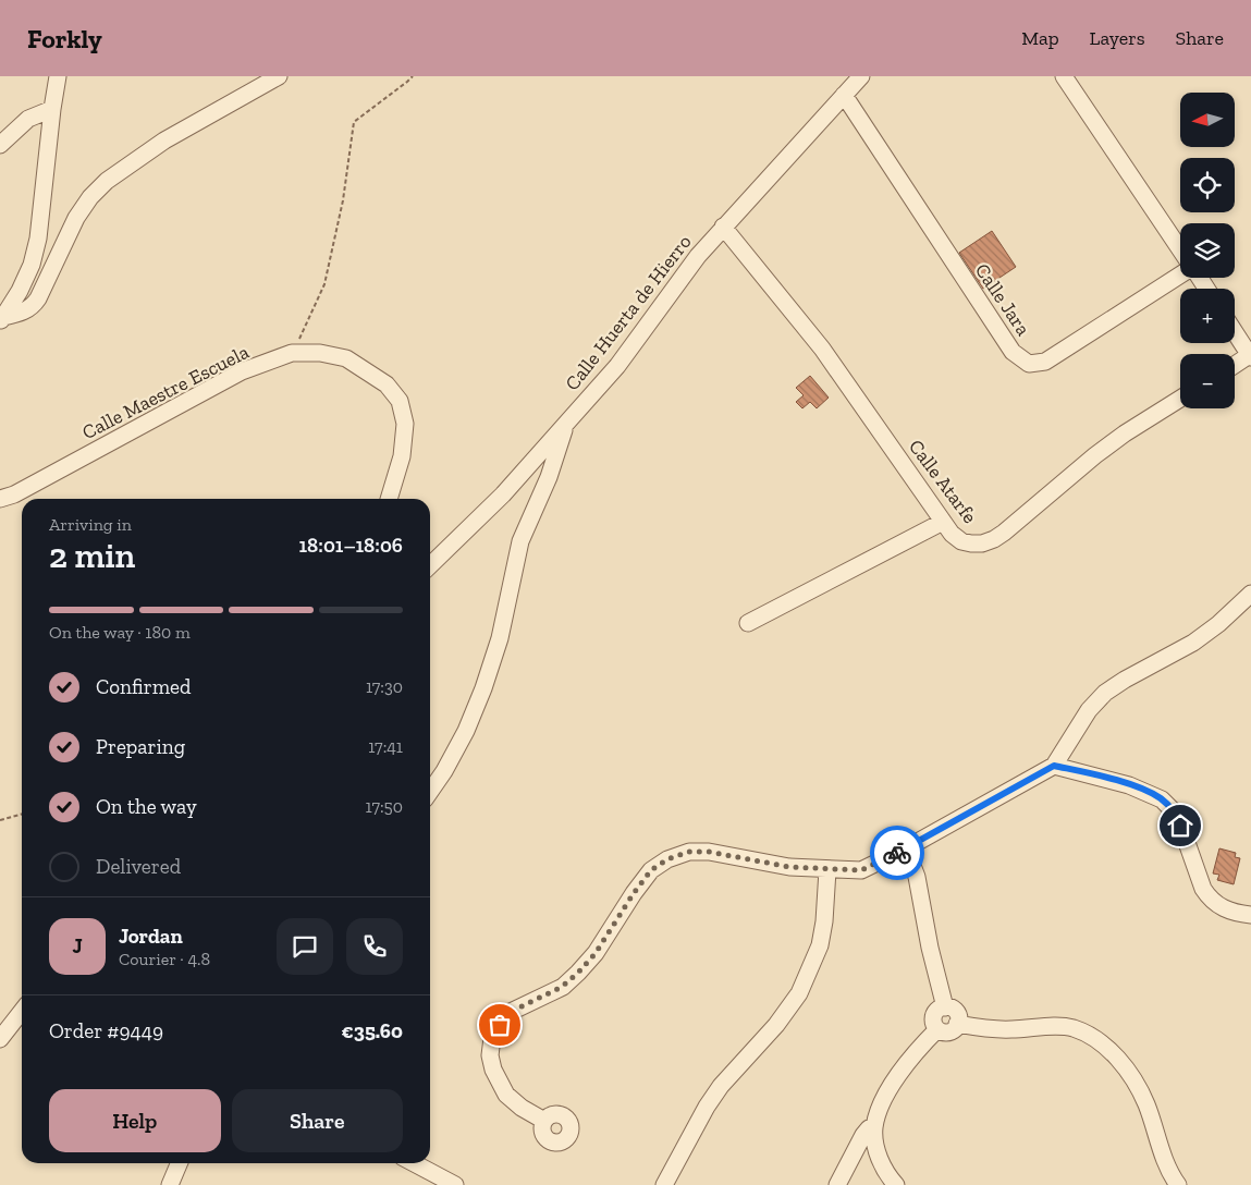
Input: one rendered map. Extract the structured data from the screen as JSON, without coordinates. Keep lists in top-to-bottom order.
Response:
{
  "streets": {
    "street": [
      "Calle Jara",
      "Calle Huerta de Hierro",
      "Calle Maestre Escuela",
      "Calle Atarfe"
    ]
  },
  "crossings": [
    ["Calle Jara", "Calle Huerta de Hierro"],
    ["Calle Huerta de Hierro", "Calle Atarfe"]
  ],
  "north": "left",
  "page": {
    "header": "Forkly",
    "nav": ["Map", "Layers", "Share"],
    "map_buttons": ["+", "−"],
    "heading": ["2 min", "Arriving in", "18:01–18:06"],
    "panel": [
      "Jordan",
      "Courier · 4.8",
      "Order #9449",
      "€35.60"
    ],
    "bar": "On the way · 180 m",
    "list": [
      ["Confirmed", "17:30"],
      ["Preparing", "17:41"],
      ["On the way", "17:50"],
      "Delivered"
    ],
    "round": "J",
    "buttons": ["Help", "Share"]
  }
}
